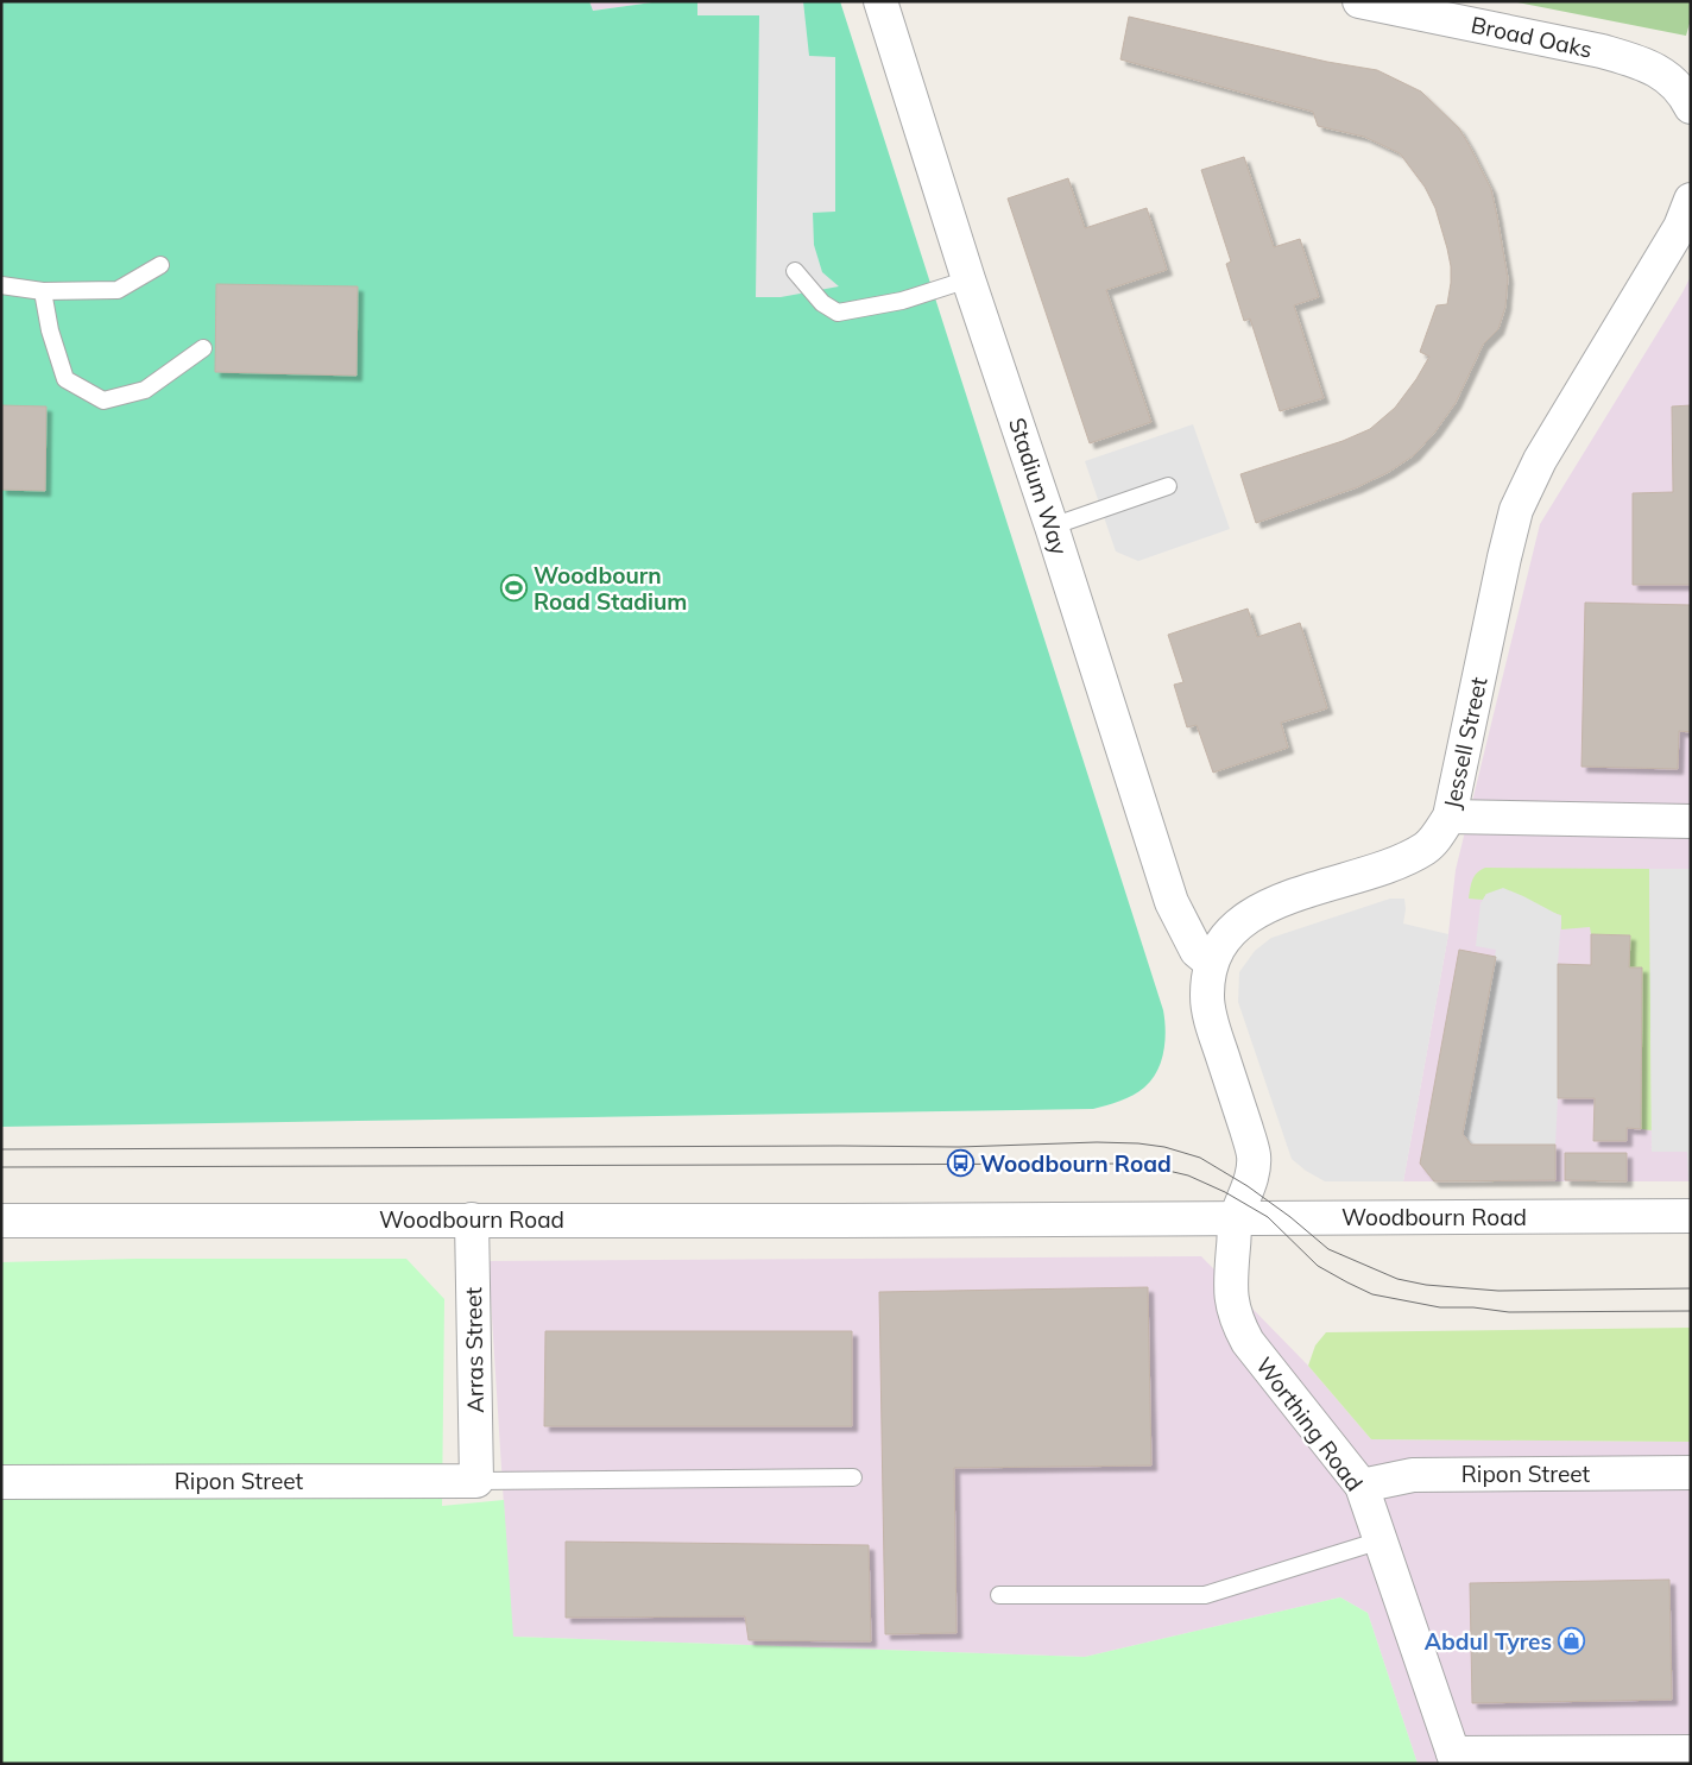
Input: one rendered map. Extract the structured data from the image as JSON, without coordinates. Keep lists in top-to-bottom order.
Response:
{
  "streets": {
    "street": [
      "Broad Oaks",
      "Stadium Way",
      "Jessell Street",
      "Woodbourn Road",
      "Arras Street",
      "Worthing Road",
      "Ripon Street"
    ]
  },
  "crossings": [
    ["Stadium Way", "Jessell Street"],
    ["Jessell Street", "Woodbourn Road"],
    ["Jessell Street", "Worthing Road"],
    ["Woodbourn Road", "Arras Street"],
    ["Woodbourn Road", "Worthing Road"],
    ["Arras Street", "Ripon Street"],
    ["Worthing Road", "Ripon Street"]
  ],
  "places": {
    "sports": ["Woodbourn Road Stadium"],
    "bus stop": ["Woodbourn Road"],
    "shop": ["Abdul Tyres"]
  }
}
